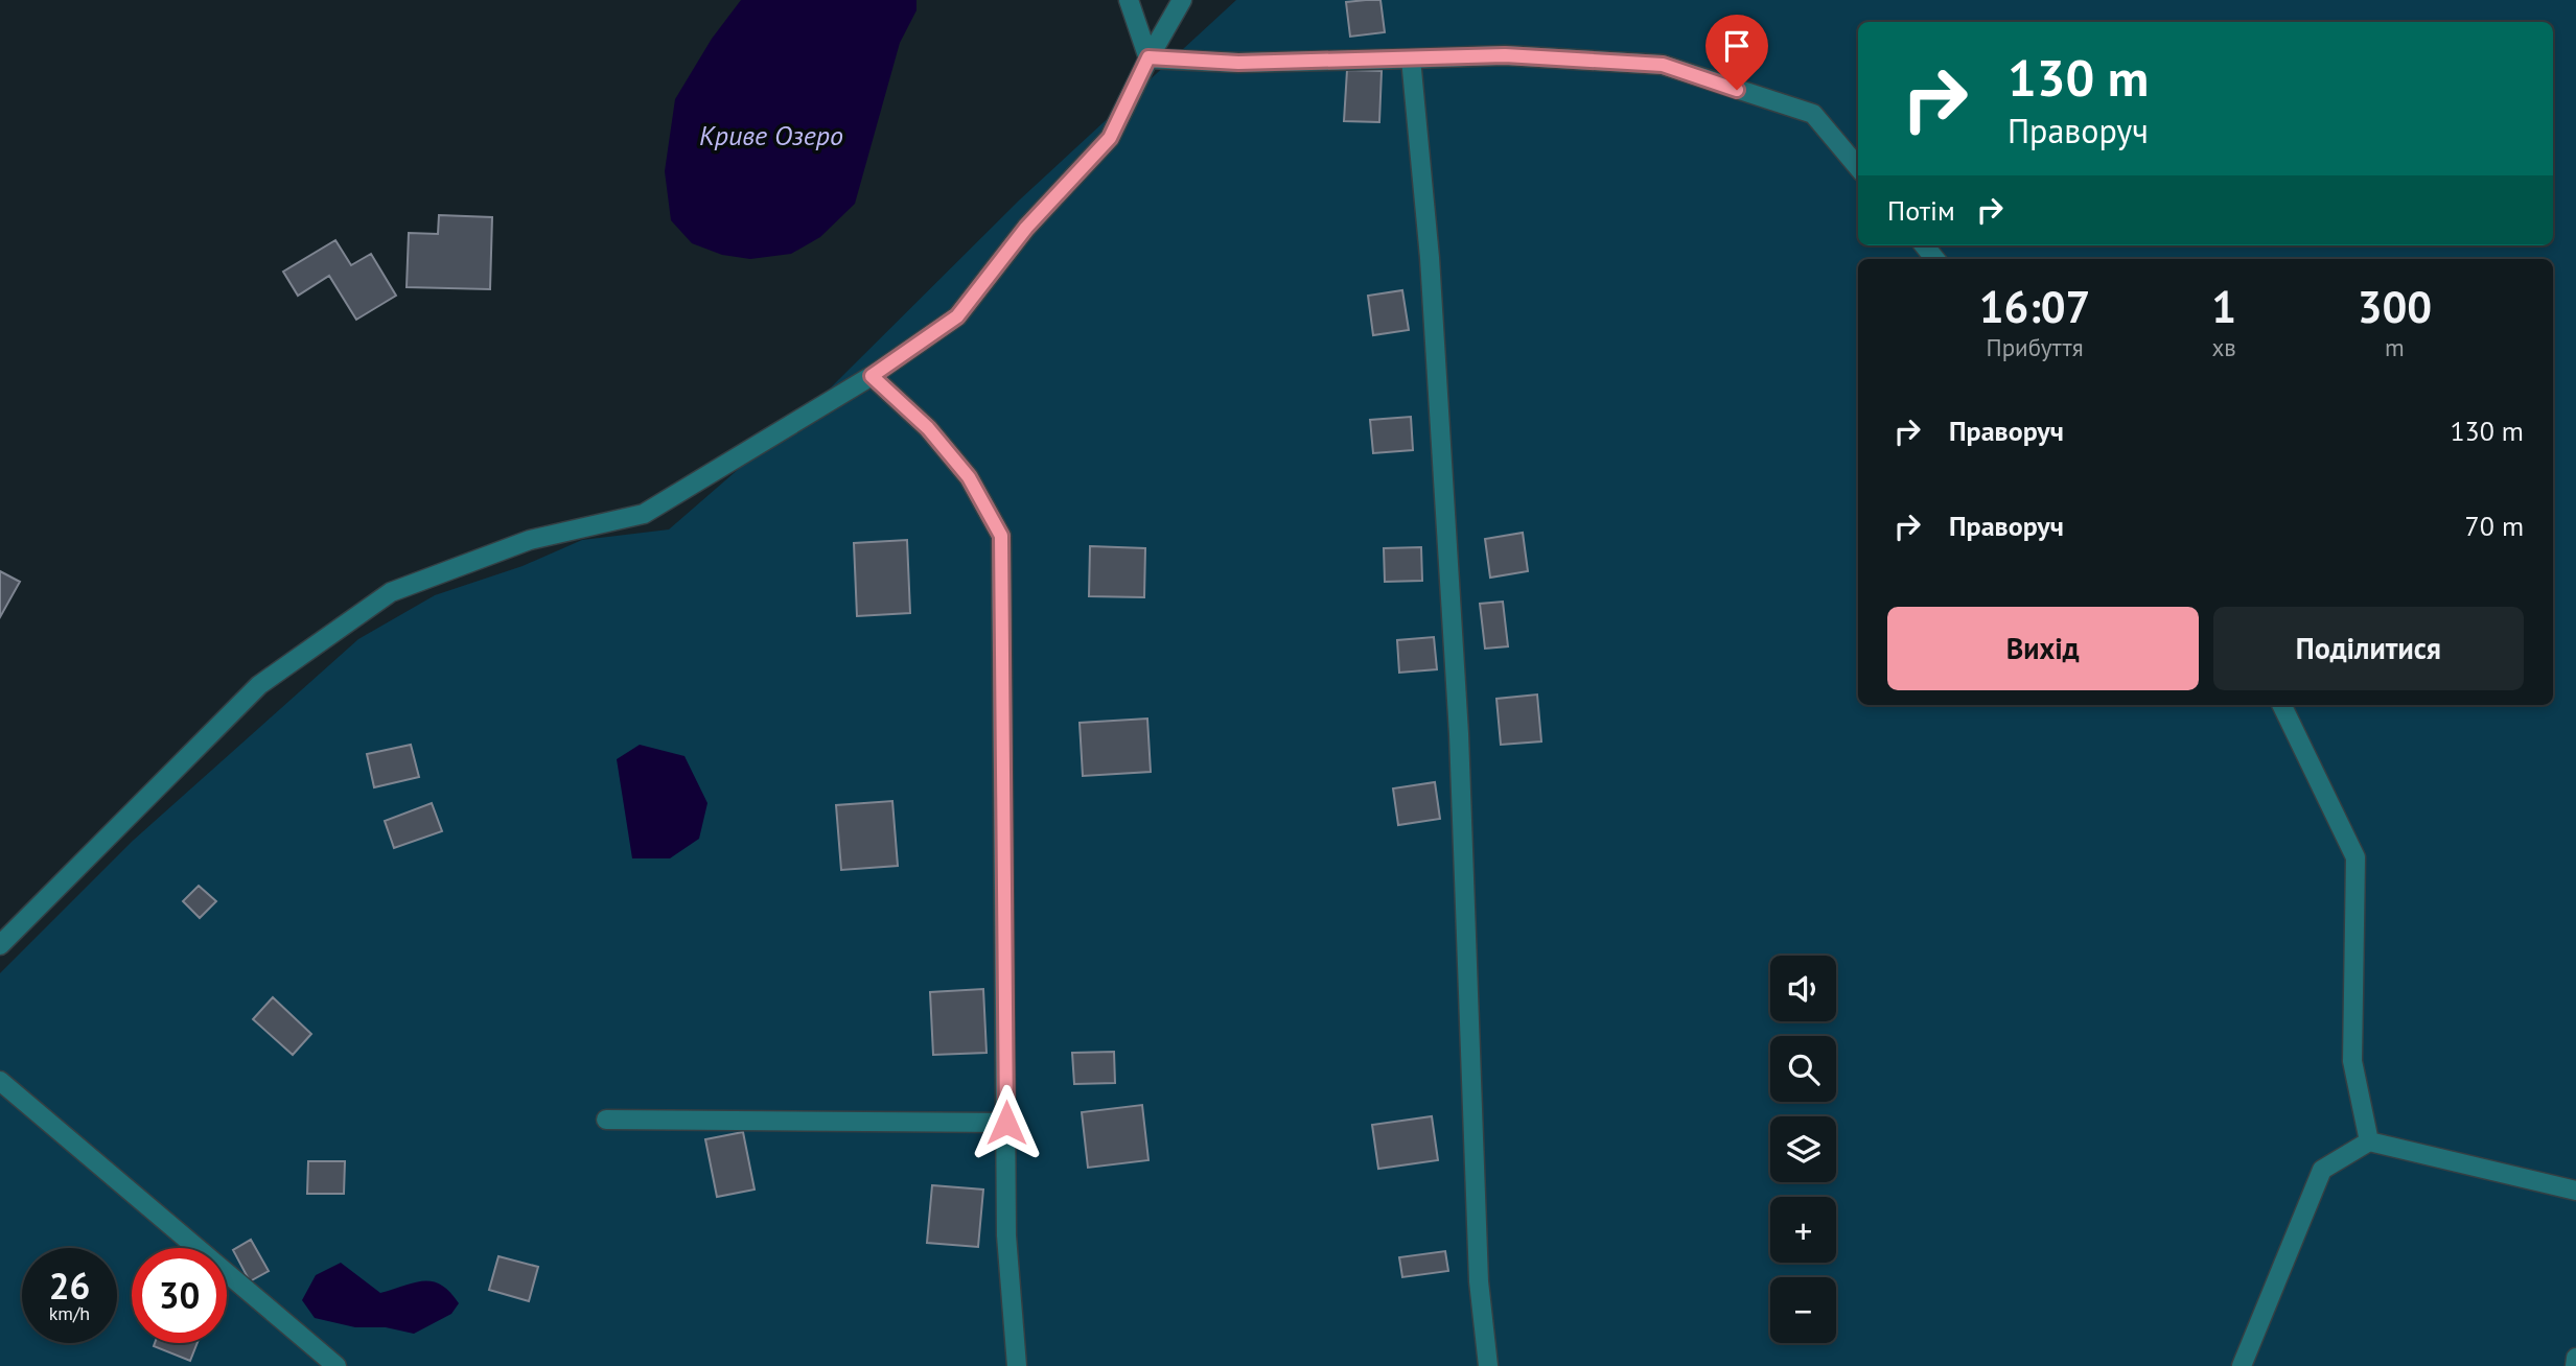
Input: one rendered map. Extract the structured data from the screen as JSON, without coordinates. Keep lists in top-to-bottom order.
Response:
{
  "water": ["Криве Озеро"],
  "page": {
    "turn": ["130 m", "Праворуч"],
    "then": "Потім",
    "eta": [
      "16:07",
      "Прибуття",
      "1",
      "хв",
      "300",
      "m"
    ],
    "list": [
      {
        "name": "Праворуч",
        "value": "130 m"
      },
      {
        "name": "Праворуч",
        "value": "70 m"
      }
    ],
    "buttons": ["Вихід", "Поділитися"],
    "map_buttons": ["+", "−"],
    "speed": "26 km/h",
    "limit": "30"
  }
}
